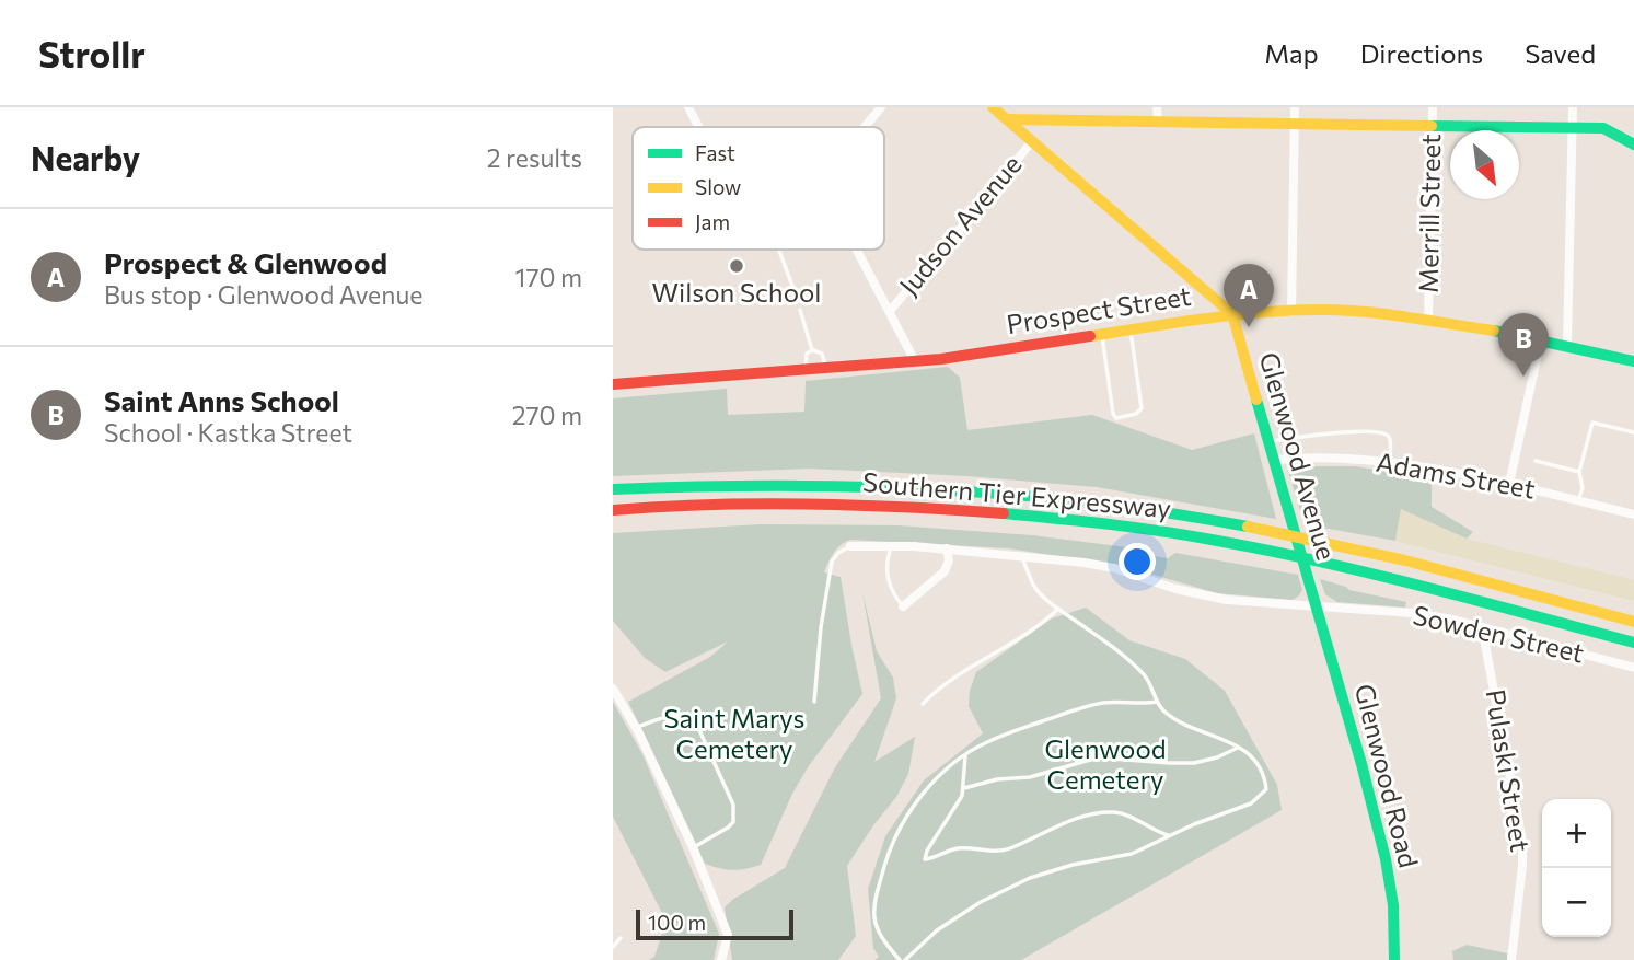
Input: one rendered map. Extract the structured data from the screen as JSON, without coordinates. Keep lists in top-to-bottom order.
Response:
{
  "streets": {
    "main road": [
      "Prospect Street",
      "Glenwood Avenue",
      "Southern Tier Expressway",
      "Glenwood Road"
    ],
    "street": [
      "Merrill Street",
      "Judson Avenue",
      "Adams Street",
      "Sowden Street",
      "Pulaski Street"
    ]
  },
  "crossings": [
    ["Merrill Street", "Prospect Street"],
    ["Prospect Street", "Glenwood Avenue"],
    ["Glenwood Avenue", "Adams Street"],
    ["Glenwood Avenue", "Sowden Street"],
    ["Glenwood Avenue", "Glenwood Road"],
    ["Sowden Street", "Pulaski Street"],
    ["Sowden Street", "Glenwood Road"]
  ],
  "parks": ["Saint Marys Cemetery", "Glenwood Cemetery"],
  "places": ["Wilson School"],
  "legend": ["Fast", "Slow", "Jam"],
  "scale_bar": "100 m",
  "north": "bottom right",
  "page": {
    "header": "Strollr",
    "nav": ["Map", "Directions", "Saved"],
    "heading": ["Nearby", "2 results"],
    "list": [
      {
        "mark": "A",
        "name": "Prospect & Glenwood",
        "note": "Bus stop · Glenwood Avenue",
        "value": "170 m"
      },
      {
        "mark": "B",
        "name": "Saint Anns School",
        "note": "School · Kastka Street",
        "value": "270 m"
      }
    ],
    "pins": ["A", "B"],
    "map_buttons": ["+", "−"],
    "scale": "100 m"
  }
}
